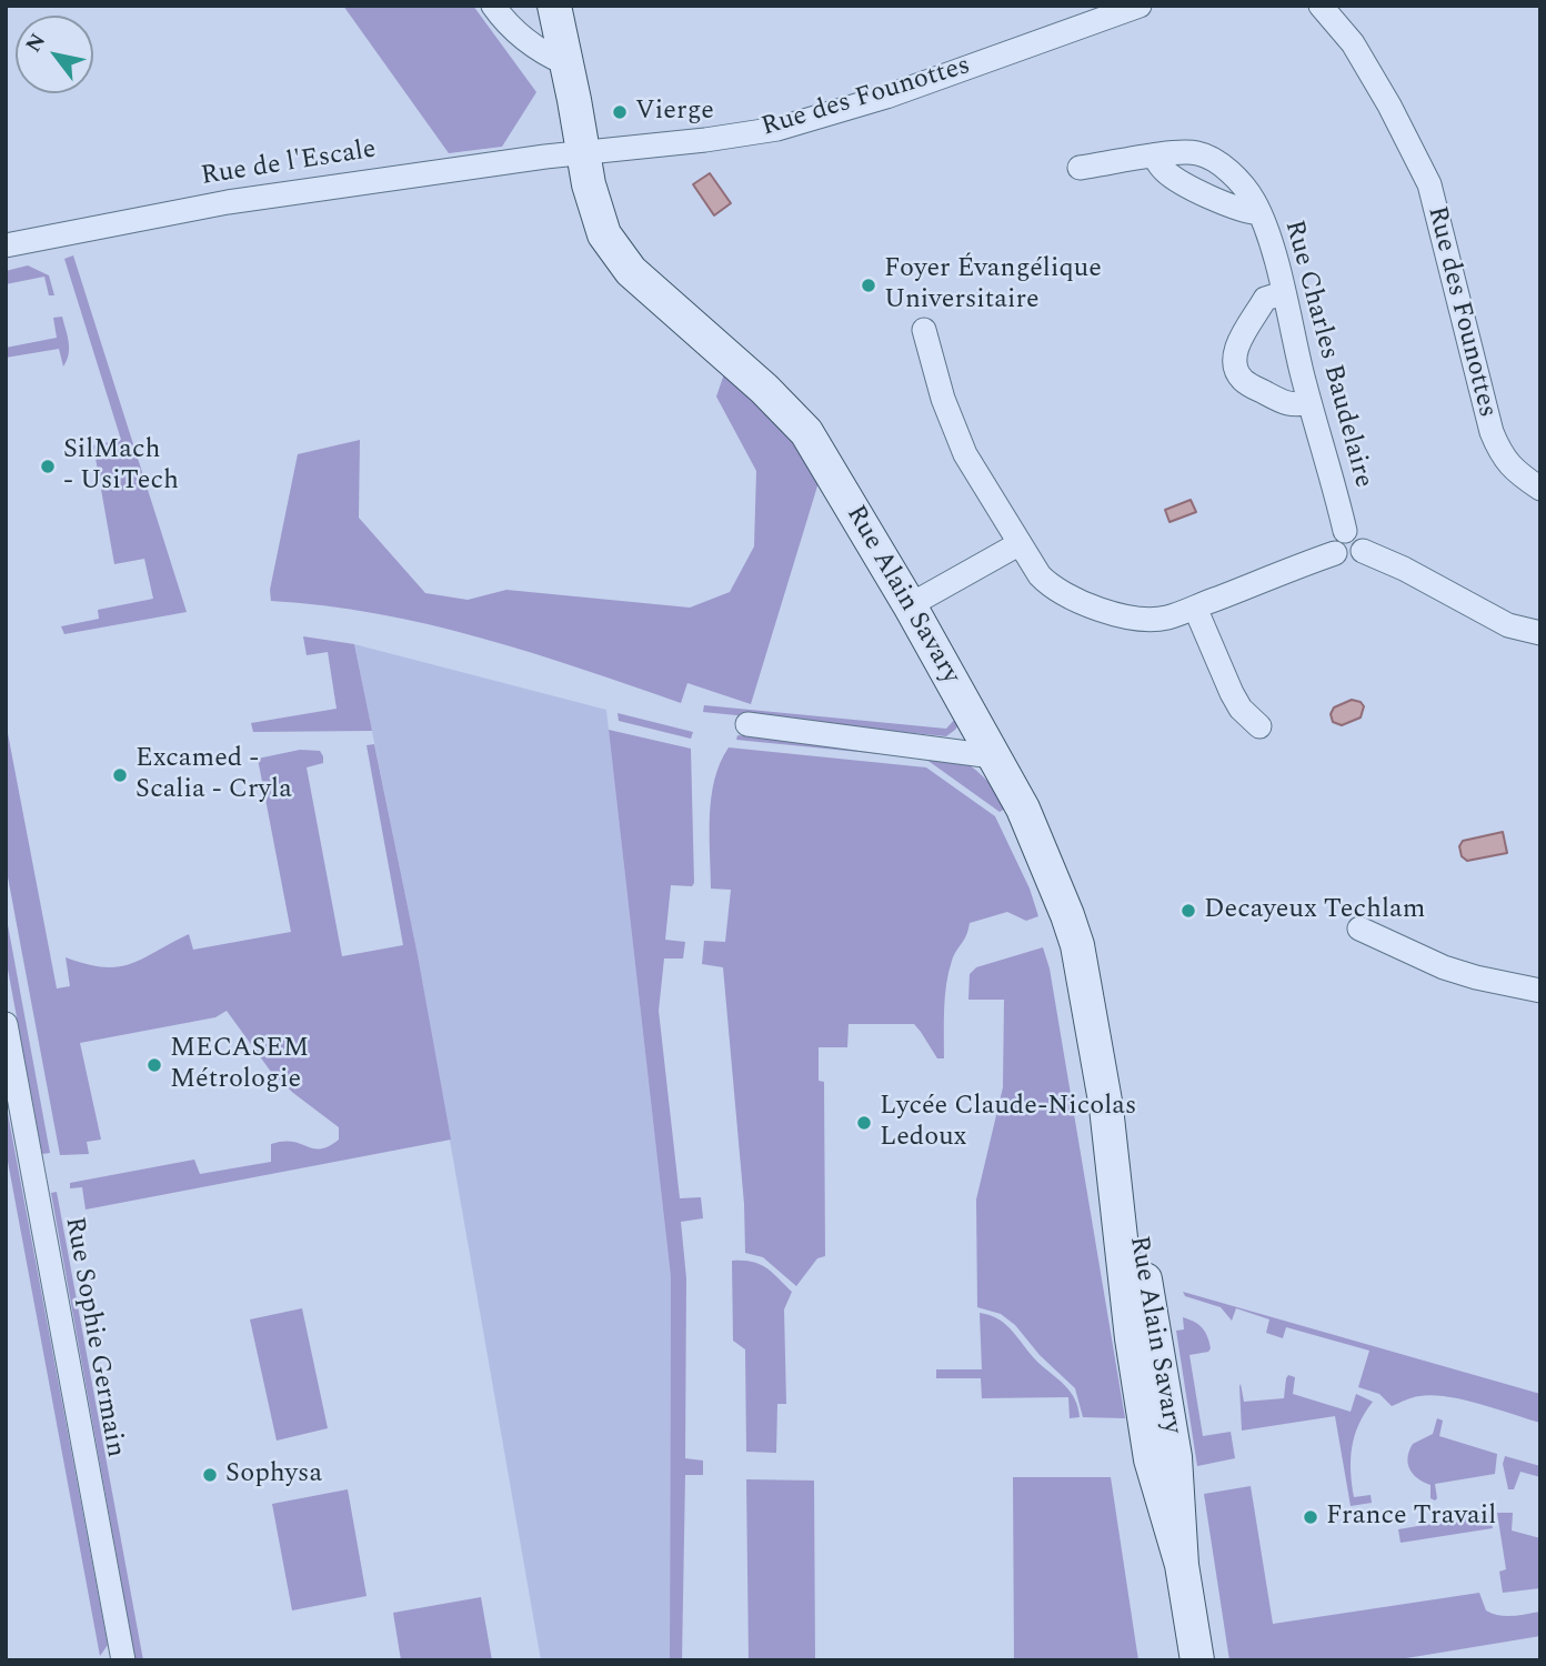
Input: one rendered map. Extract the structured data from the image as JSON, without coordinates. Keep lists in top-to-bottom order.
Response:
{
  "streets": {
    "street": [
      "Rue des Founottes",
      "Rue de l'Escale",
      "Rue Charles Baudelaire",
      "Rue Alain Savary",
      "Rue Sophie Germain"
    ]
  },
  "crossings": [
    ["Rue des Founottes", "Rue de l'Escale"],
    ["Rue des Founottes", "Rue Alain Savary"],
    ["Rue de l'Escale", "Rue Alain Savary"]
  ],
  "places": [
    "Vierge",
    "Foyer Évangélique Universitaire",
    "SilMach - UsiTech",
    "Excamed - Scalia - Cryla",
    "Decayeux Techlam",
    "MECASEM Métrologie",
    "Lycée Claude-Nicolas Ledoux",
    "Sophysa",
    "France Travail"
  ],
  "north": "top left"
}
